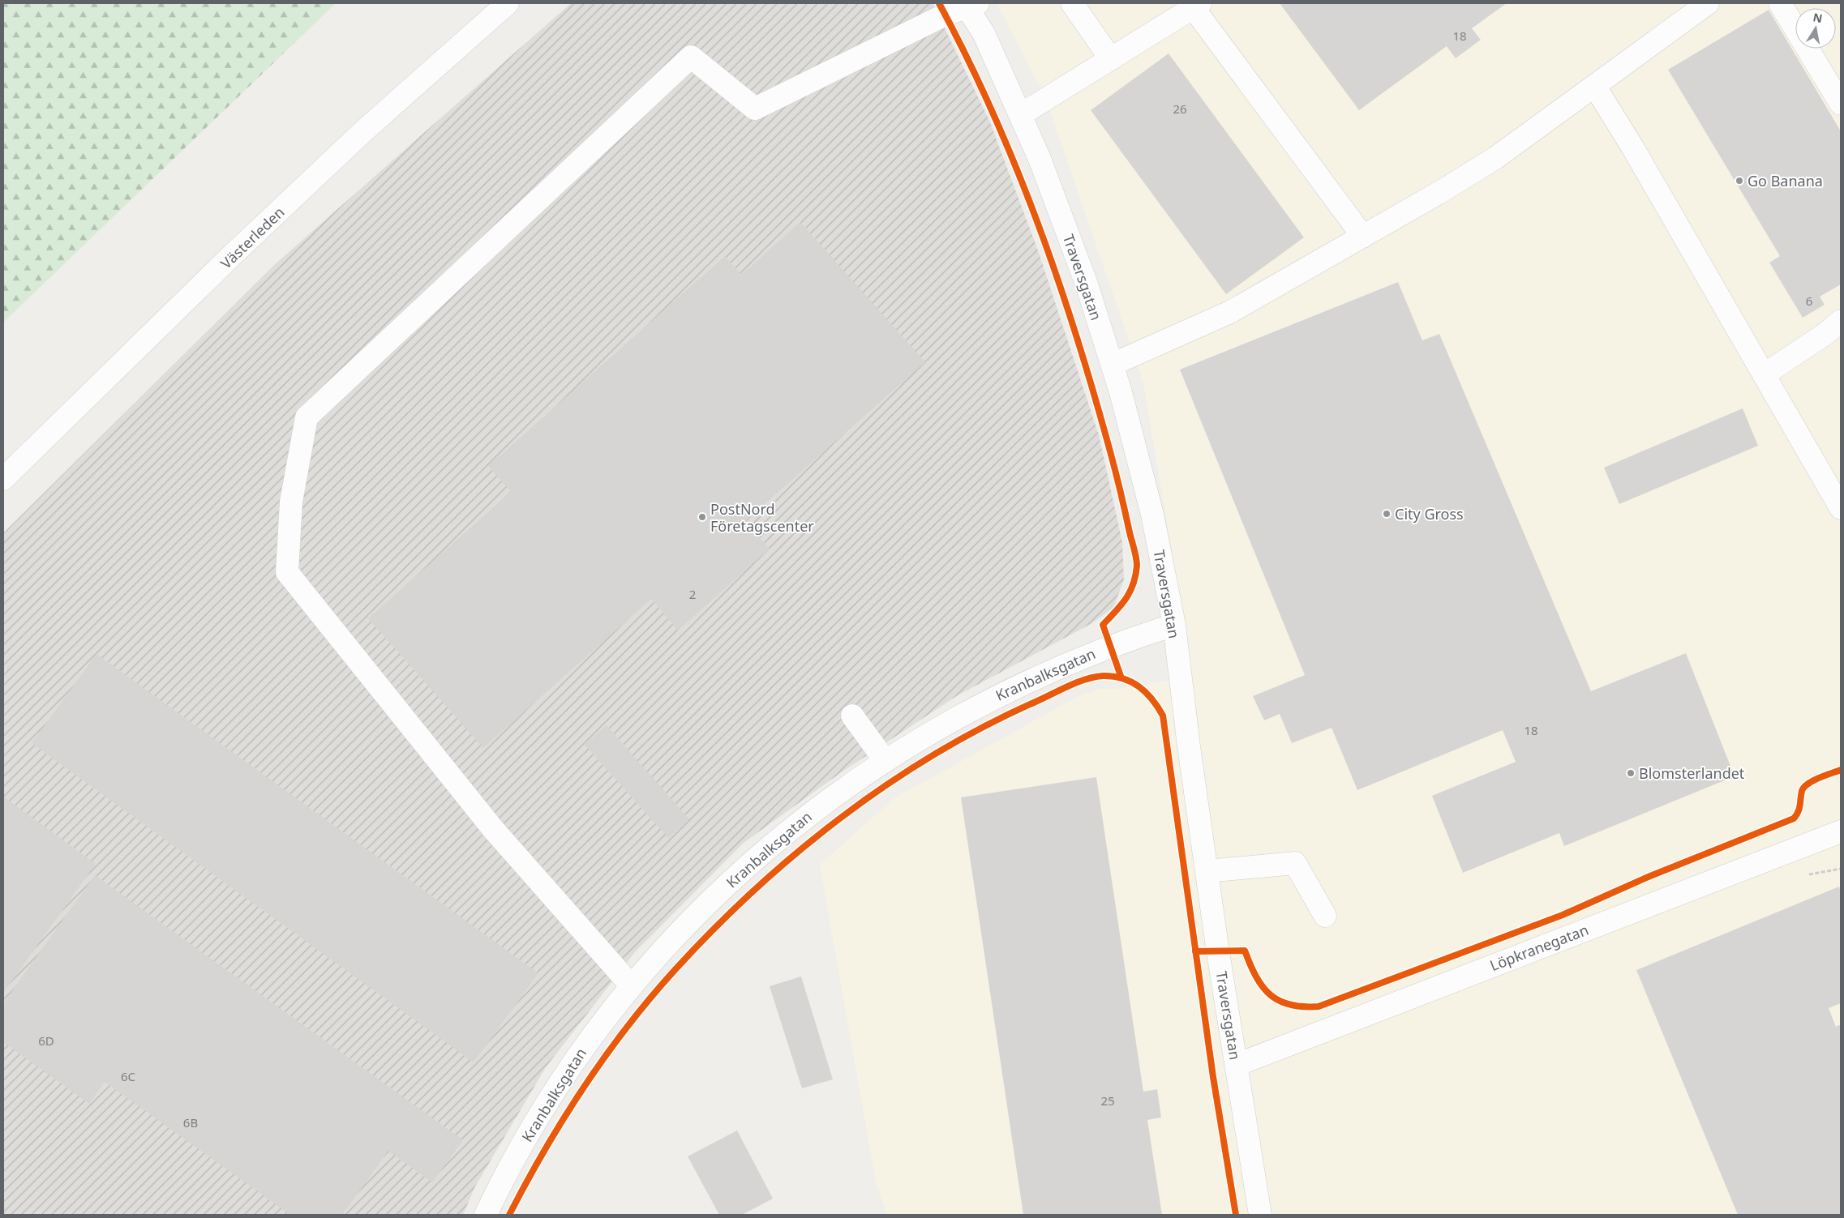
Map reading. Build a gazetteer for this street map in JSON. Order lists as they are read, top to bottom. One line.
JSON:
{"streets":{"street":["Västerleden","Traversgatan","Kranbalksgatan","Löpkranegatan"]},"crossings":[["Traversgatan","Kranbalksgatan"],["Traversgatan","Löpkranegatan"]],"places":["Go Banana","City Gross","PostNord Företagscenter","Blomsterlandet"],"house_numbers":["18","26","6","2","18","6D","6C","25","6B"],"north":"top"}
